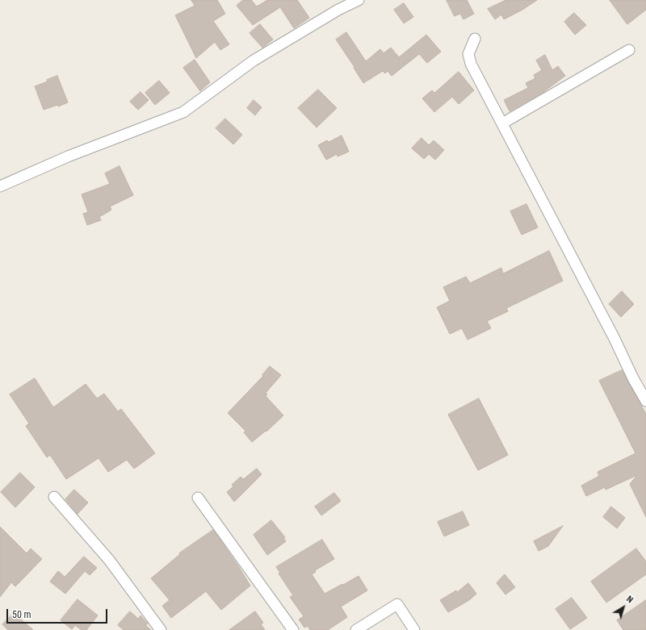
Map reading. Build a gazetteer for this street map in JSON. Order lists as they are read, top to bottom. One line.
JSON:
{"scale_bar":"50 m","north":"top right"}
